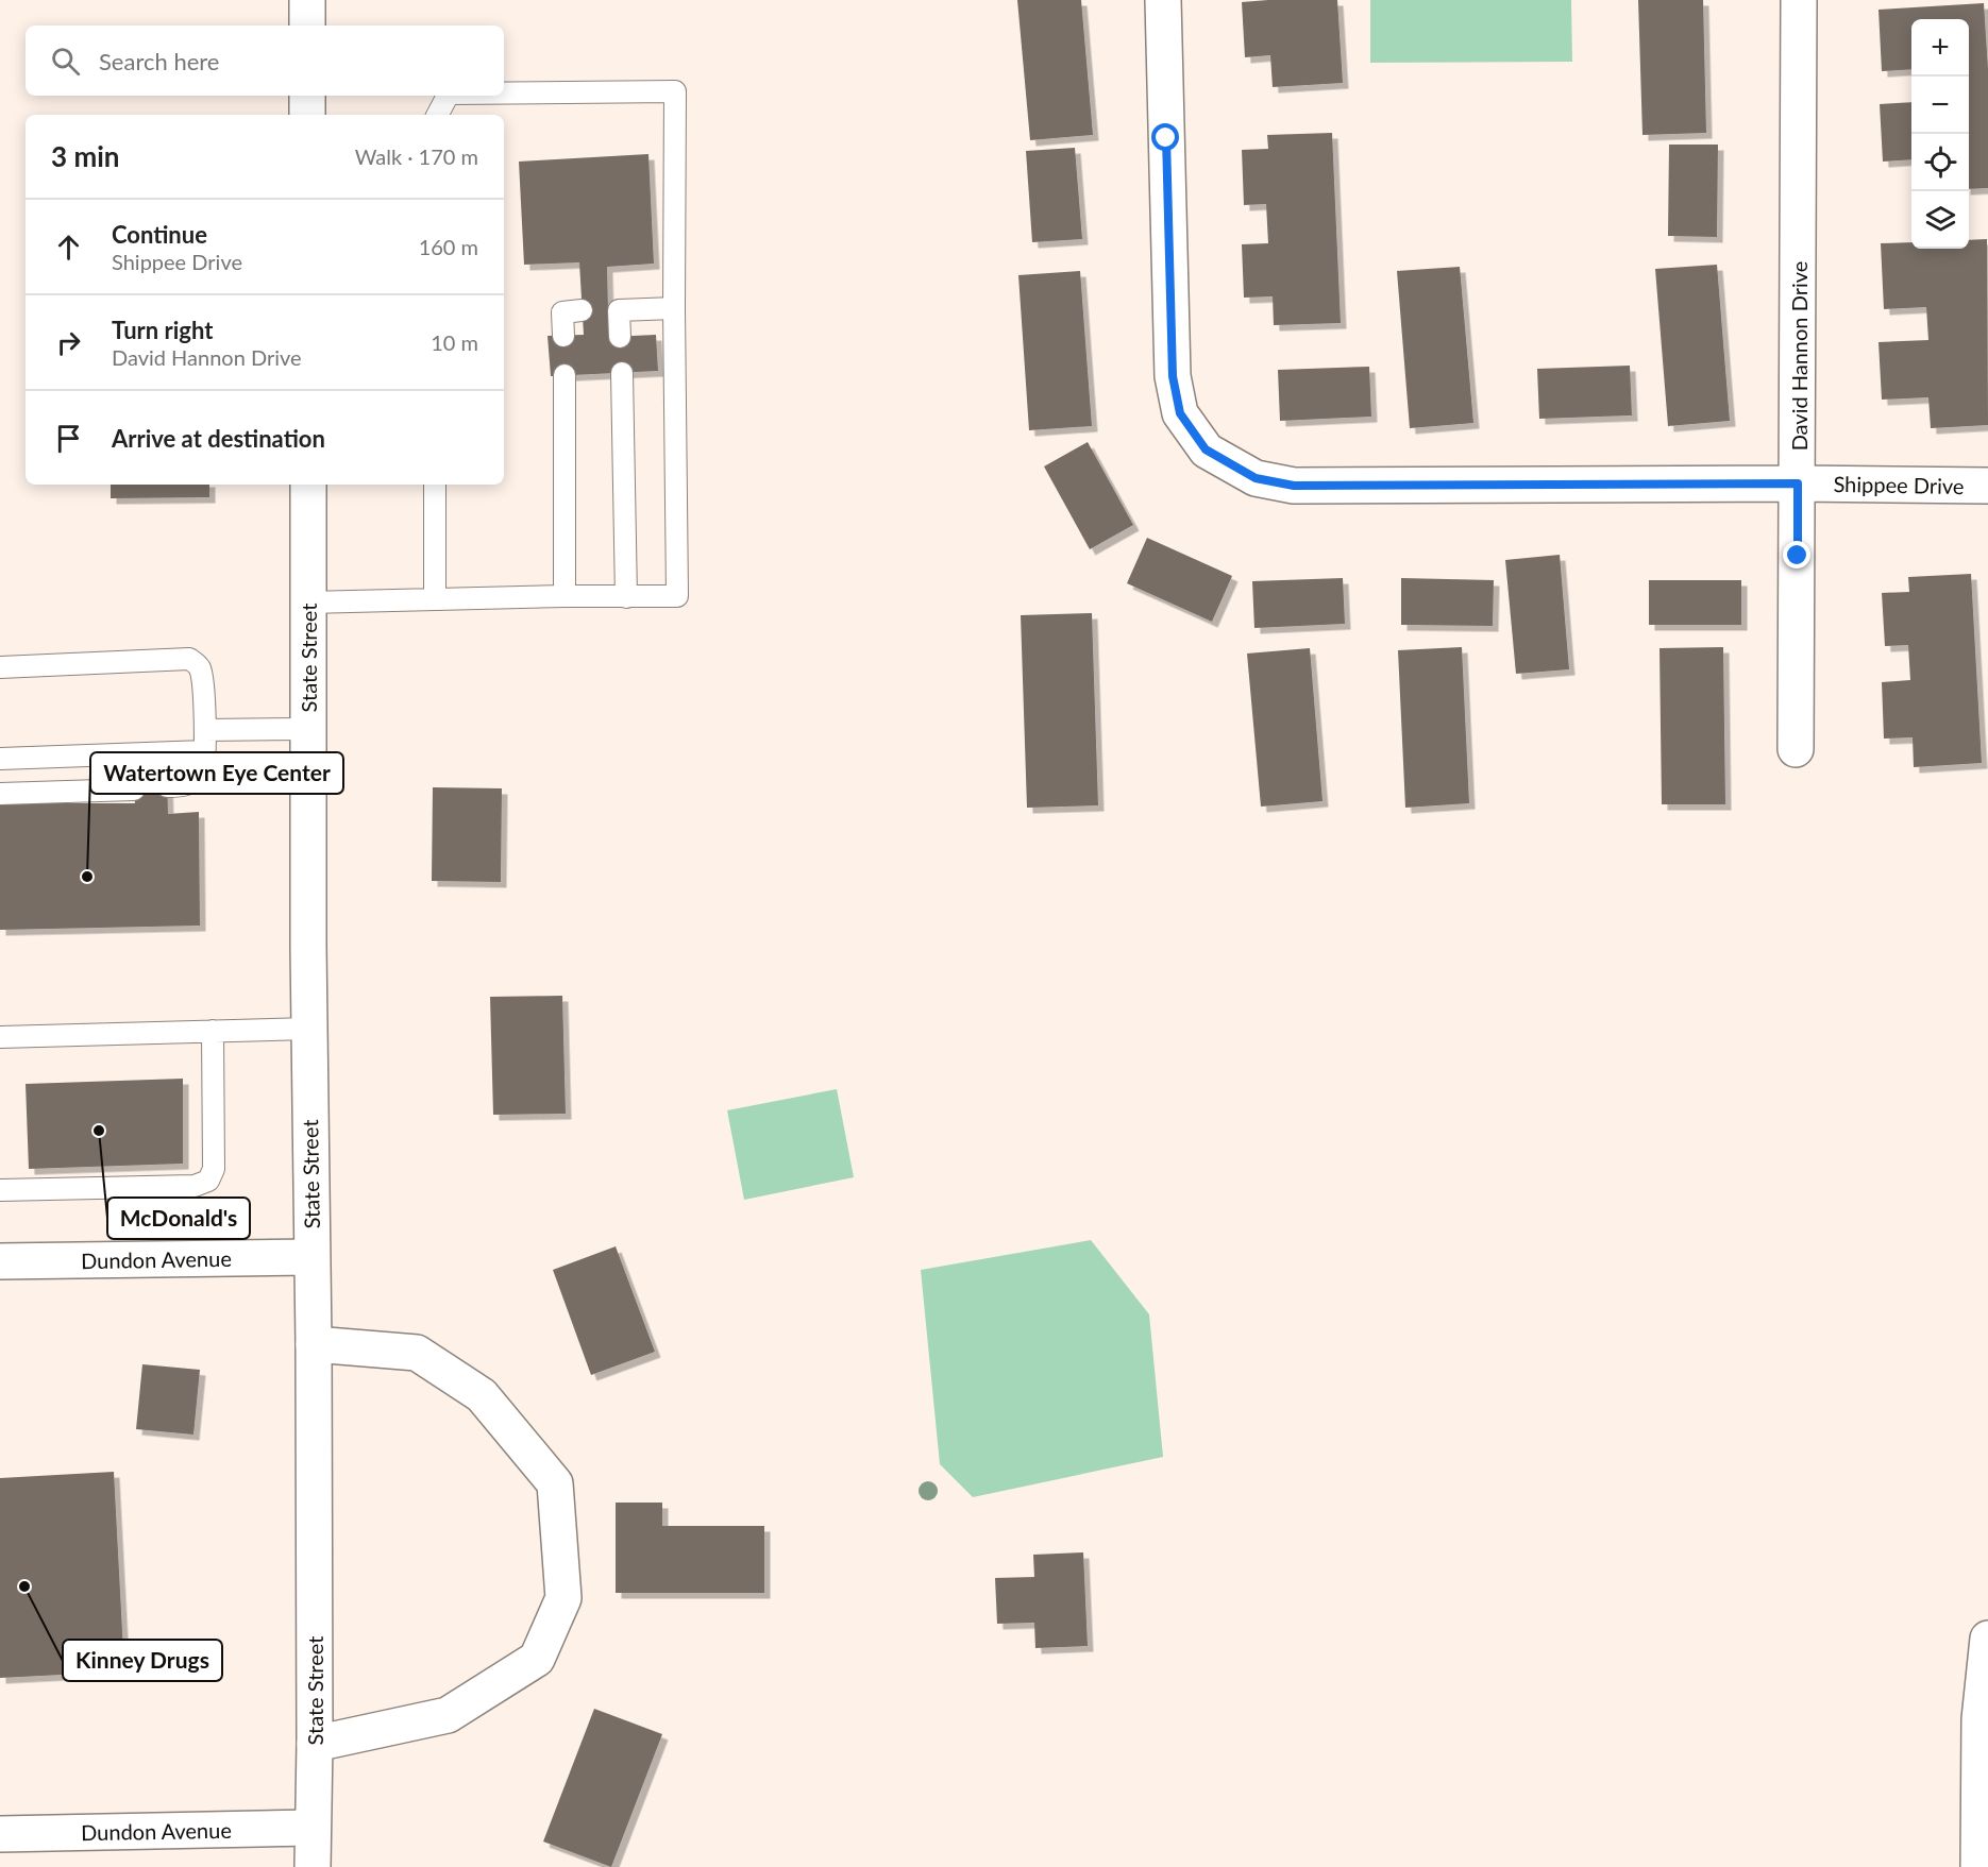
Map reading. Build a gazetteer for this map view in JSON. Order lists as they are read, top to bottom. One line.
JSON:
{"streets":{"main road":["David Hannon Drive","Shippee Drive","State Street","Dundon Avenue"]},"crossings":[["David Hannon Drive","Shippee Drive"],["State Street","Dundon Avenue"]],"places":["Watertown Eye Center","McDonald's","Kinney Drugs"],"page":{"map_buttons":["+","−"],"search":"Search here","heading":["3 min","Walk · 170 m"],"list":[["Continue","Shippee Drive","160 m"],["Turn right","David Hannon Drive","10 m"],"Arrive at destination"]}}
